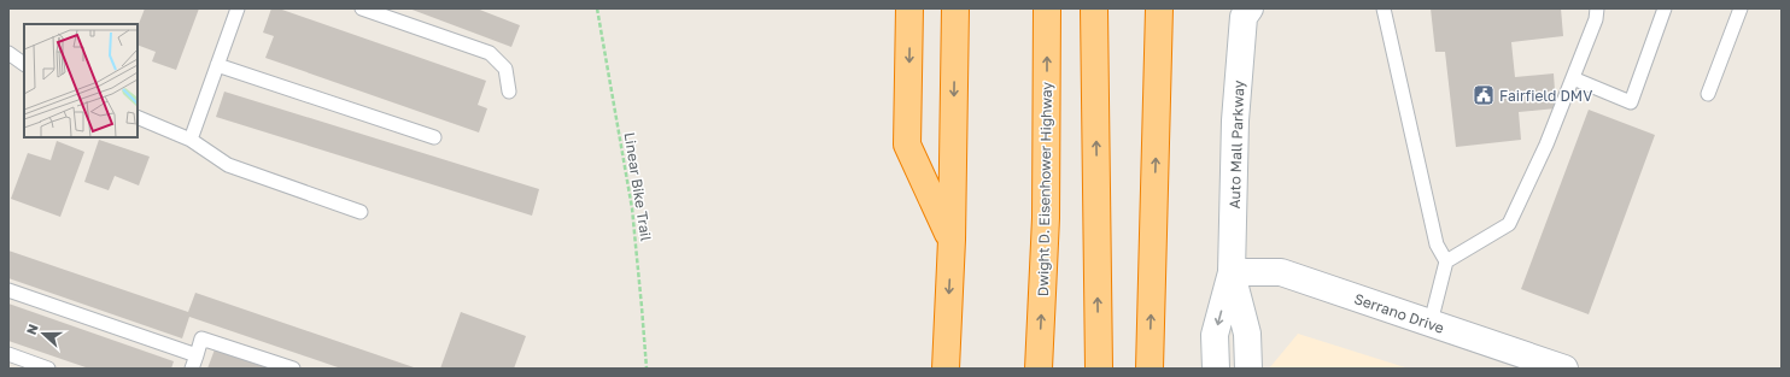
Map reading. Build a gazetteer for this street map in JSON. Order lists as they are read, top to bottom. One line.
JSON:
{"streets":{"highway":["Dwight D. Eisenhower Highway"],"street":["Auto Mall Parkway","Serrano Drive"],"path":["Linear Bike Trail"]},"crossings":[["Auto Mall Parkway","Serrano Drive"]],"places":{"public building":["Fairfield DMV"]},"north":"left"}
